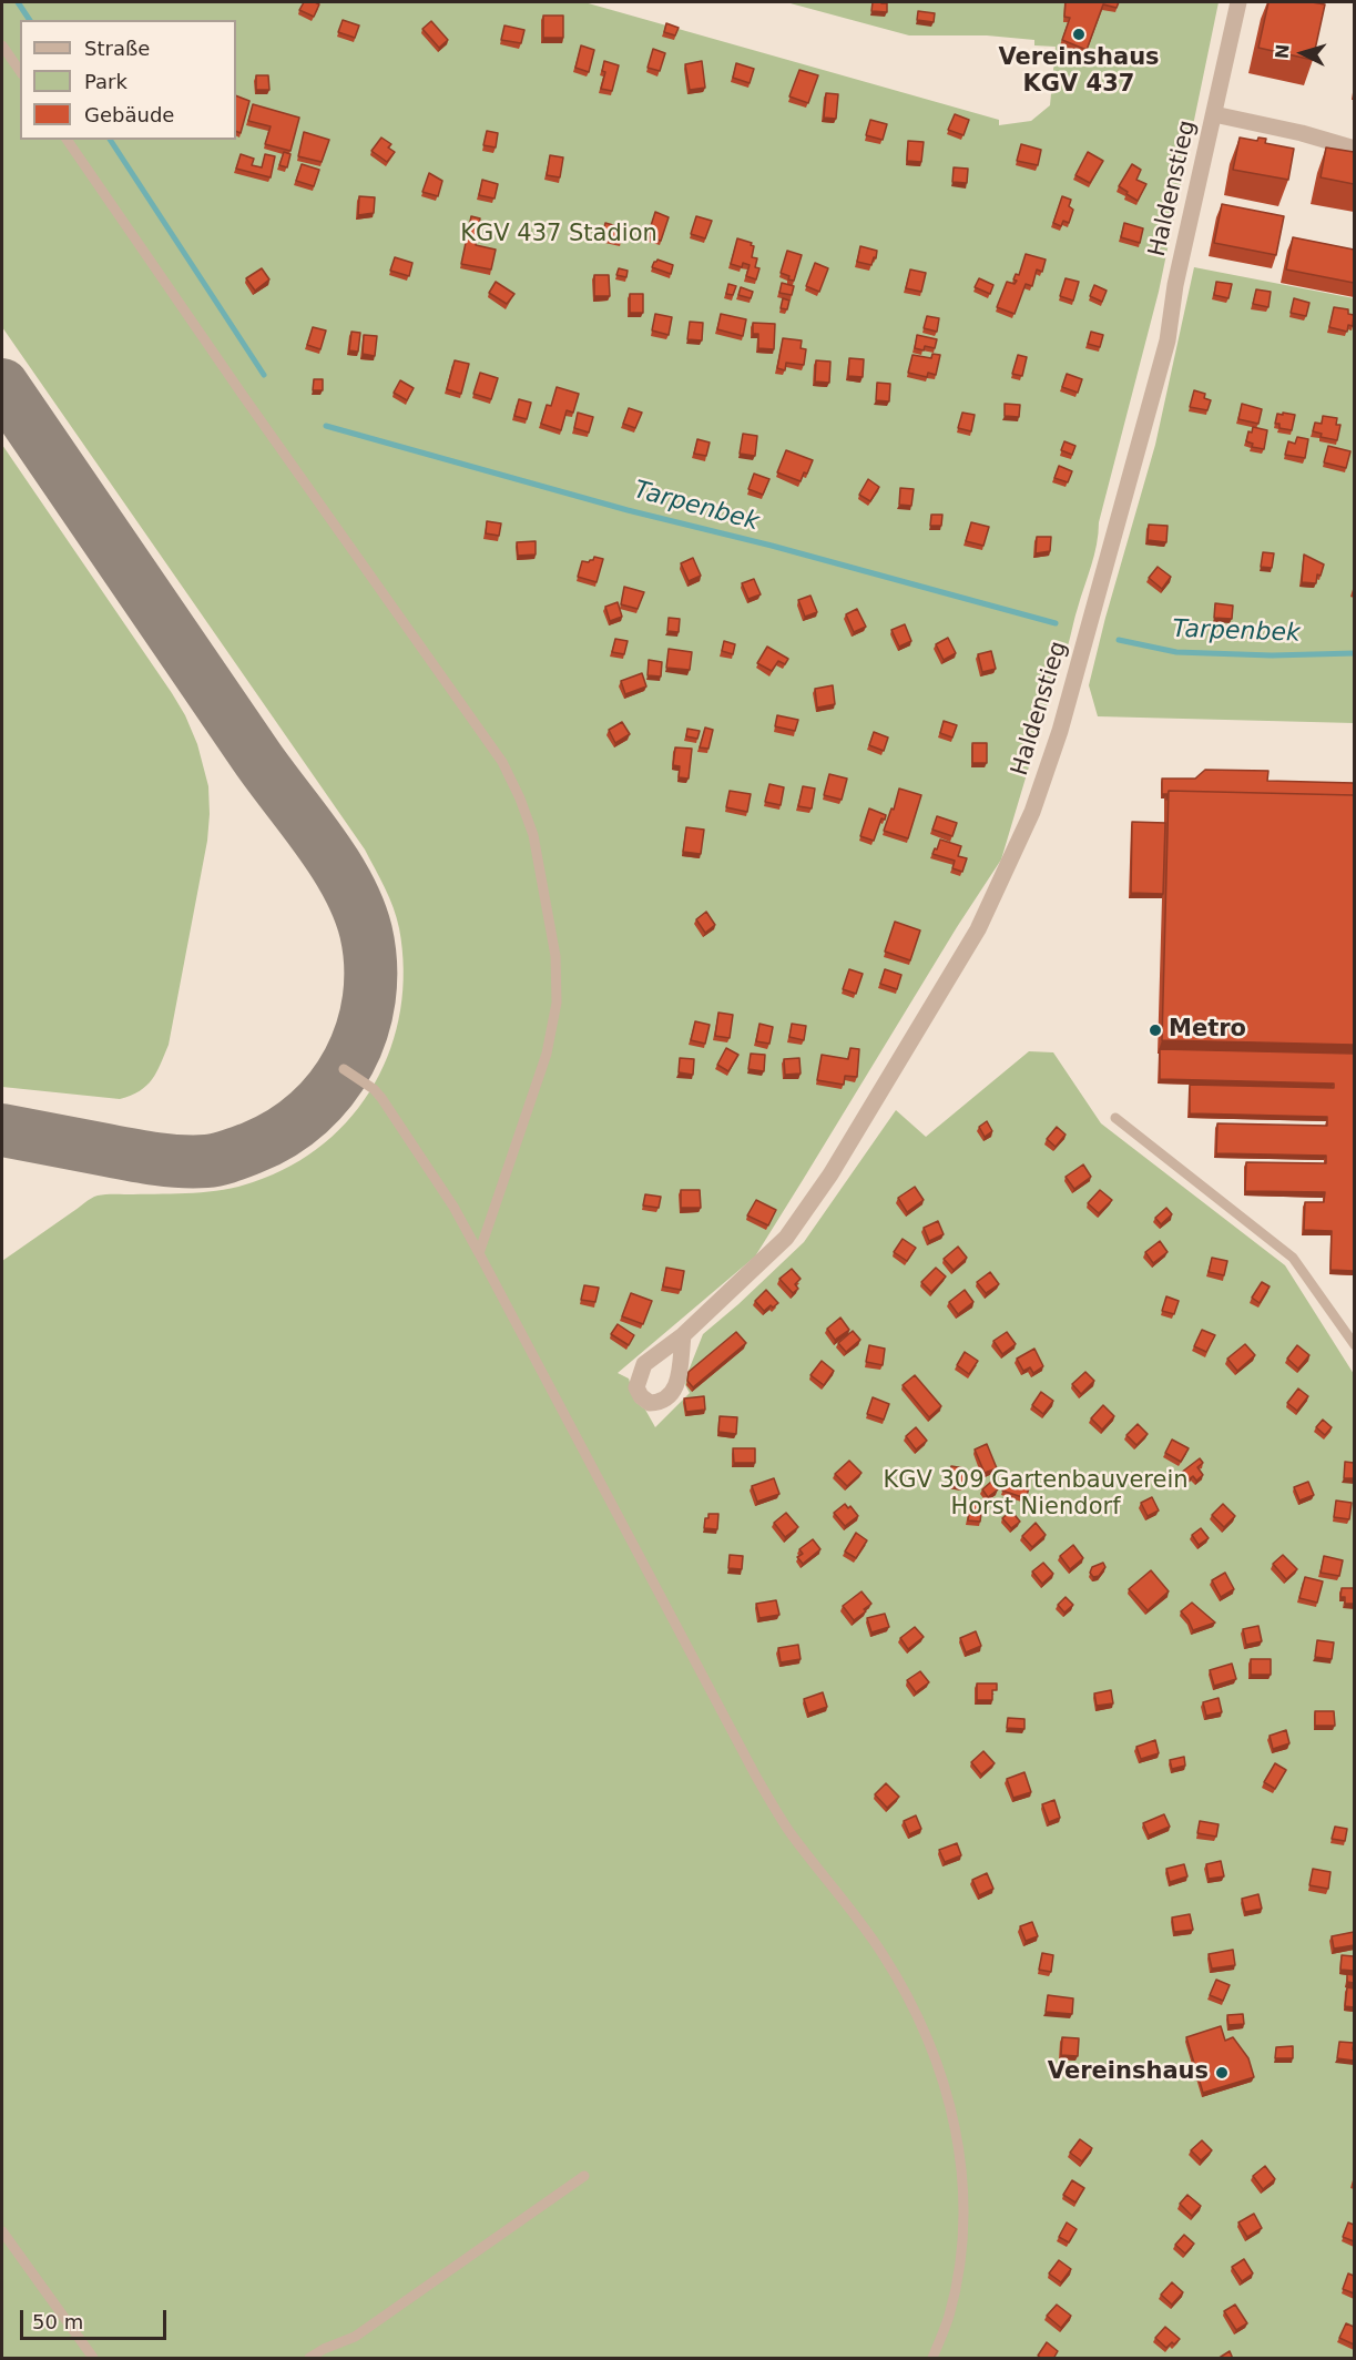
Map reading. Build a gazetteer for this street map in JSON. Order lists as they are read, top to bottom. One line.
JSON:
{"streets":{"street":["Haldenstieg"]},"water":["Tarpenbek"],"parks":["KGV 437 Stadion","KGV 309 Gartenbauverein Horst Niendorf"],"places":["Vereinshaus KGV 437","Metro","Vereinshaus"],"legend":["Straße","Park","Gebäude"],"scale_bar":"50 m","north":"left"}
